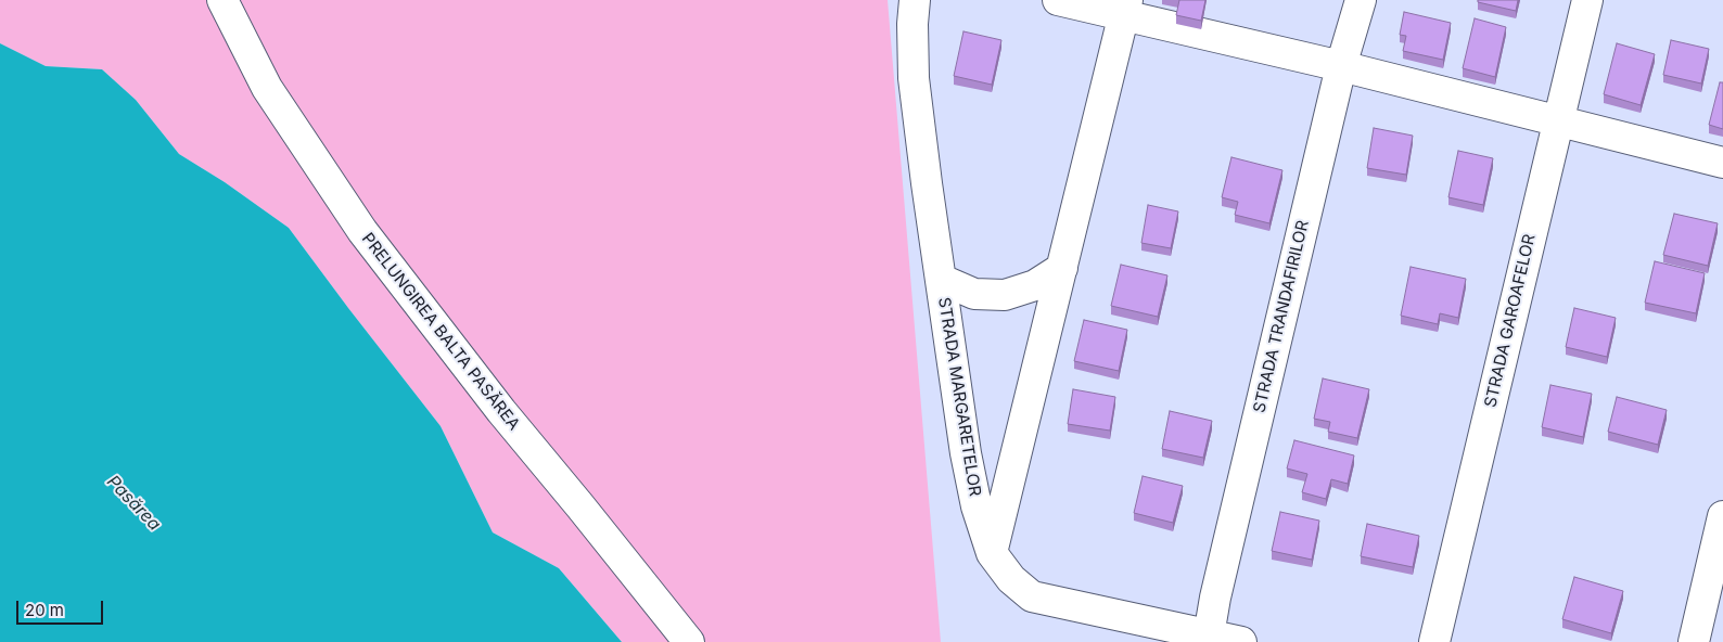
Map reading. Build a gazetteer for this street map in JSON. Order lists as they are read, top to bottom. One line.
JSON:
{"streets":{"street":["STRADA TRANDAFIRILOR","STRADA GAROAFELOR","PRELUNGIREA BALTA PASĂREA","STRADA MARGARETELOR"]},"crossings":[["STRADA TRANDAFIRILOR","STRADA MARGARETELOR"]],"water":["Pasărea"],"scale_bar":"20 m"}
